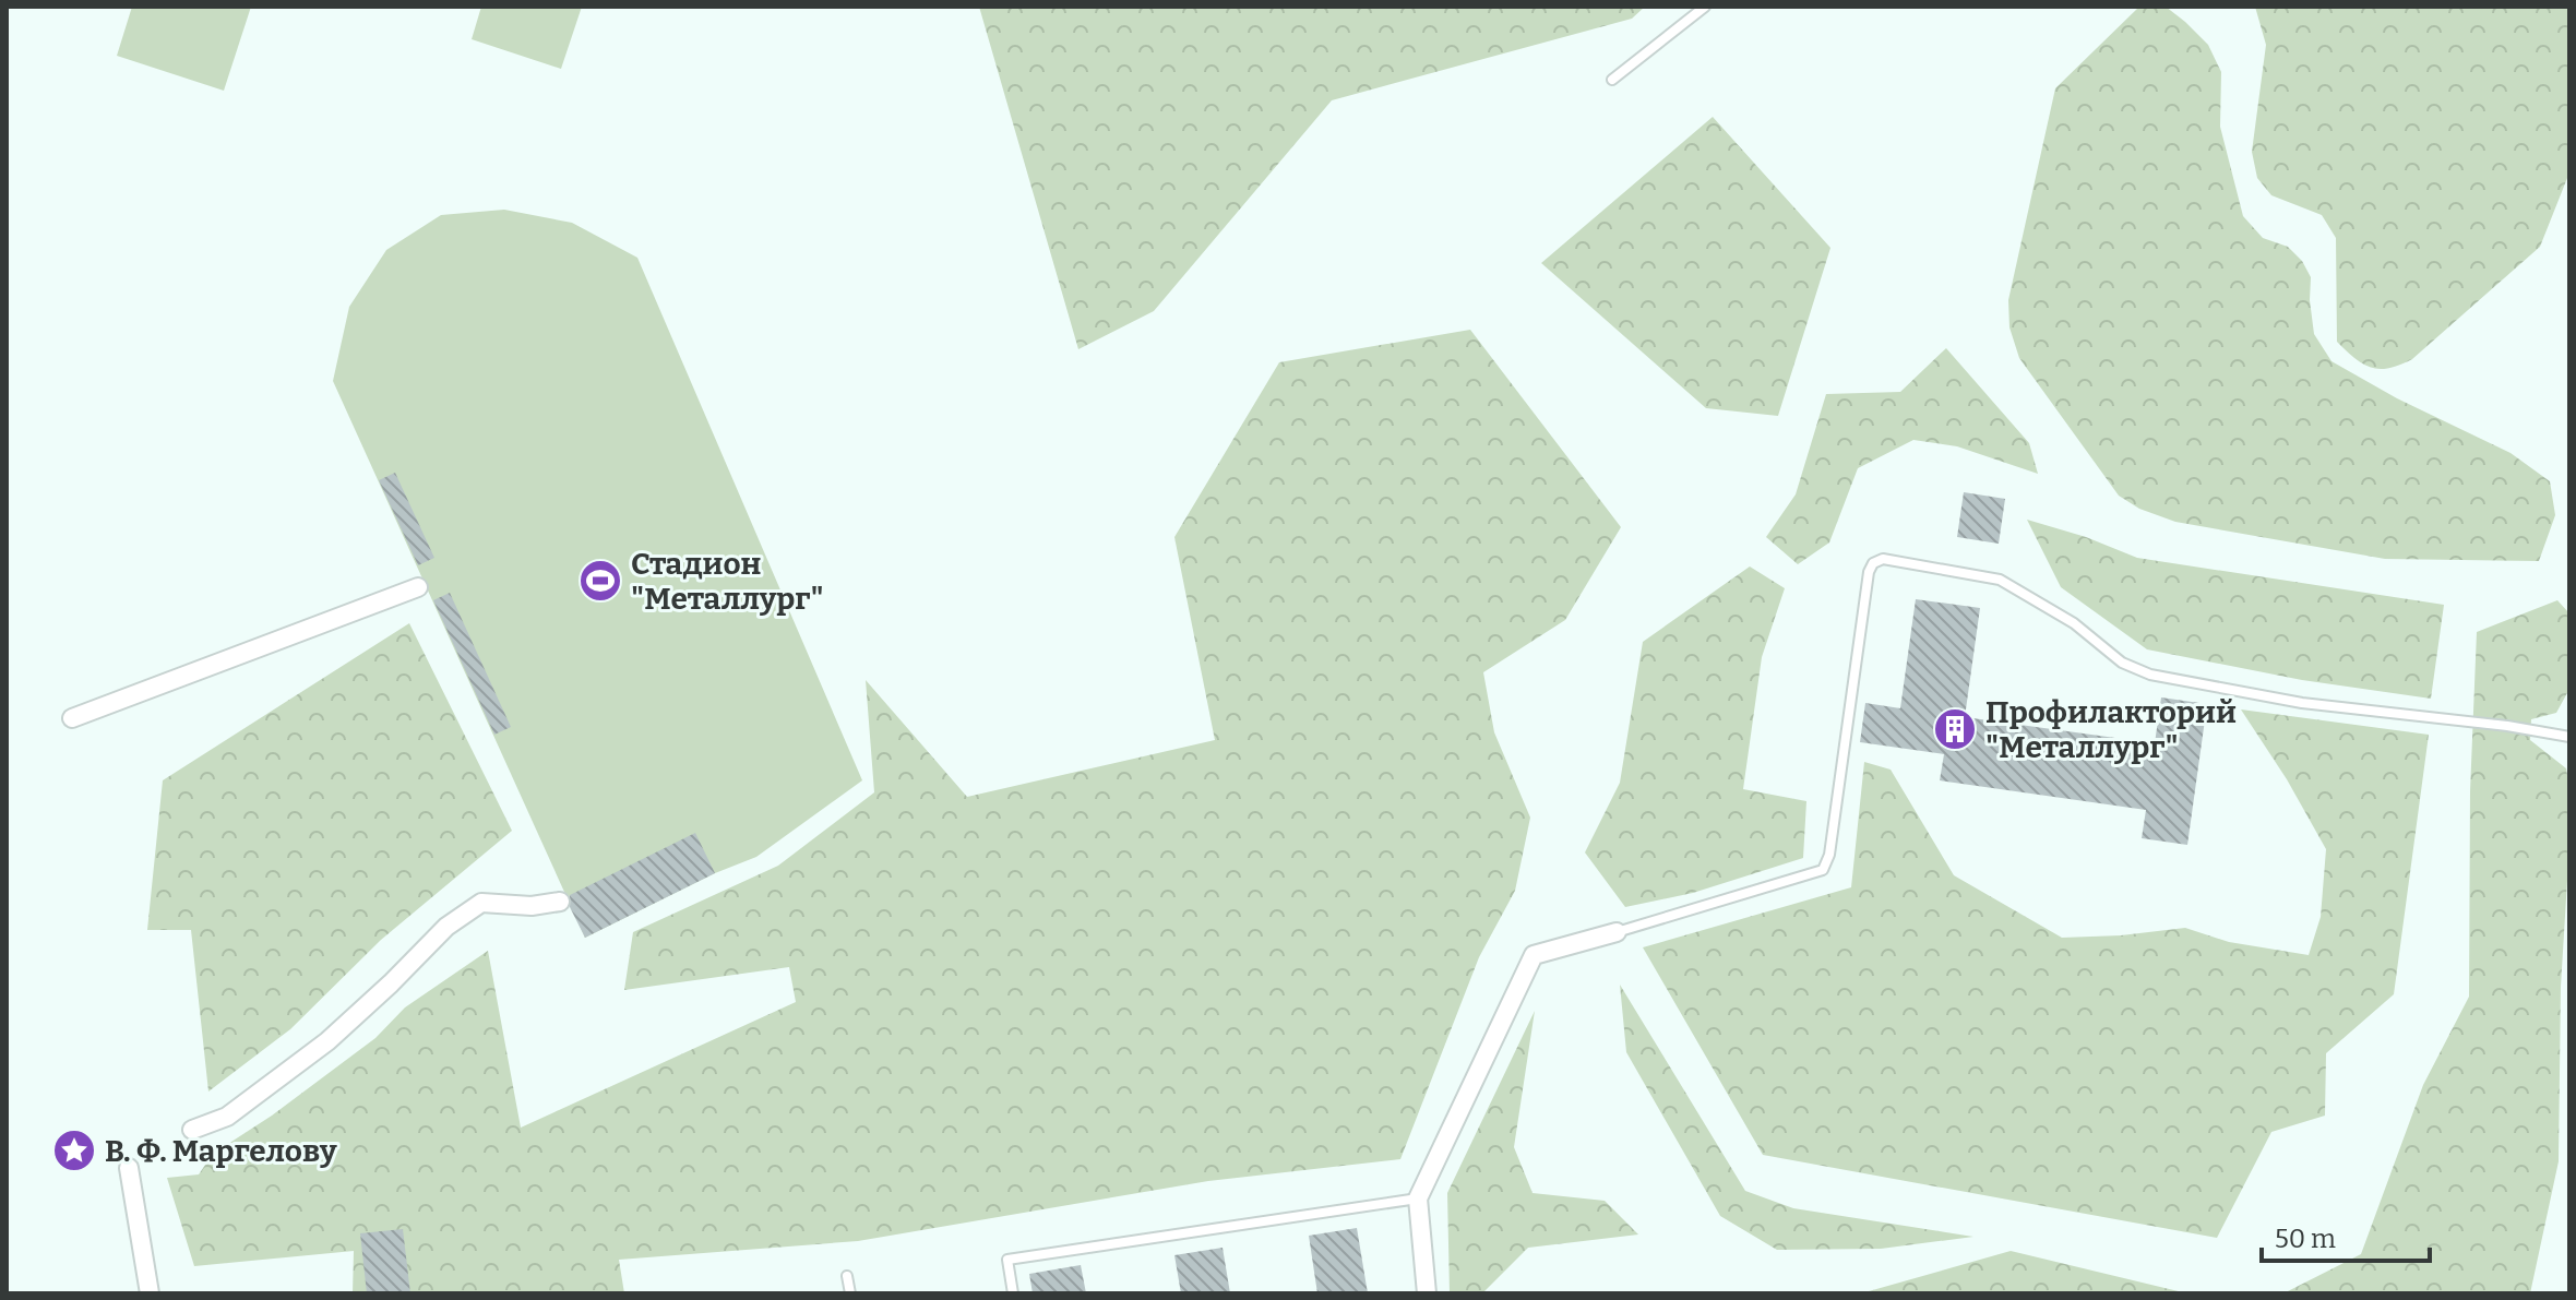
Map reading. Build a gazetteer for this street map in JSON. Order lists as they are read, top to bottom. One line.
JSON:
{"places":{"sports":["Стадион \"Металлург\""],"building":["Профилакторий \"Металлург\""],"place":["В. Ф. Маргелову"]},"scale_bar":"50 m"}
